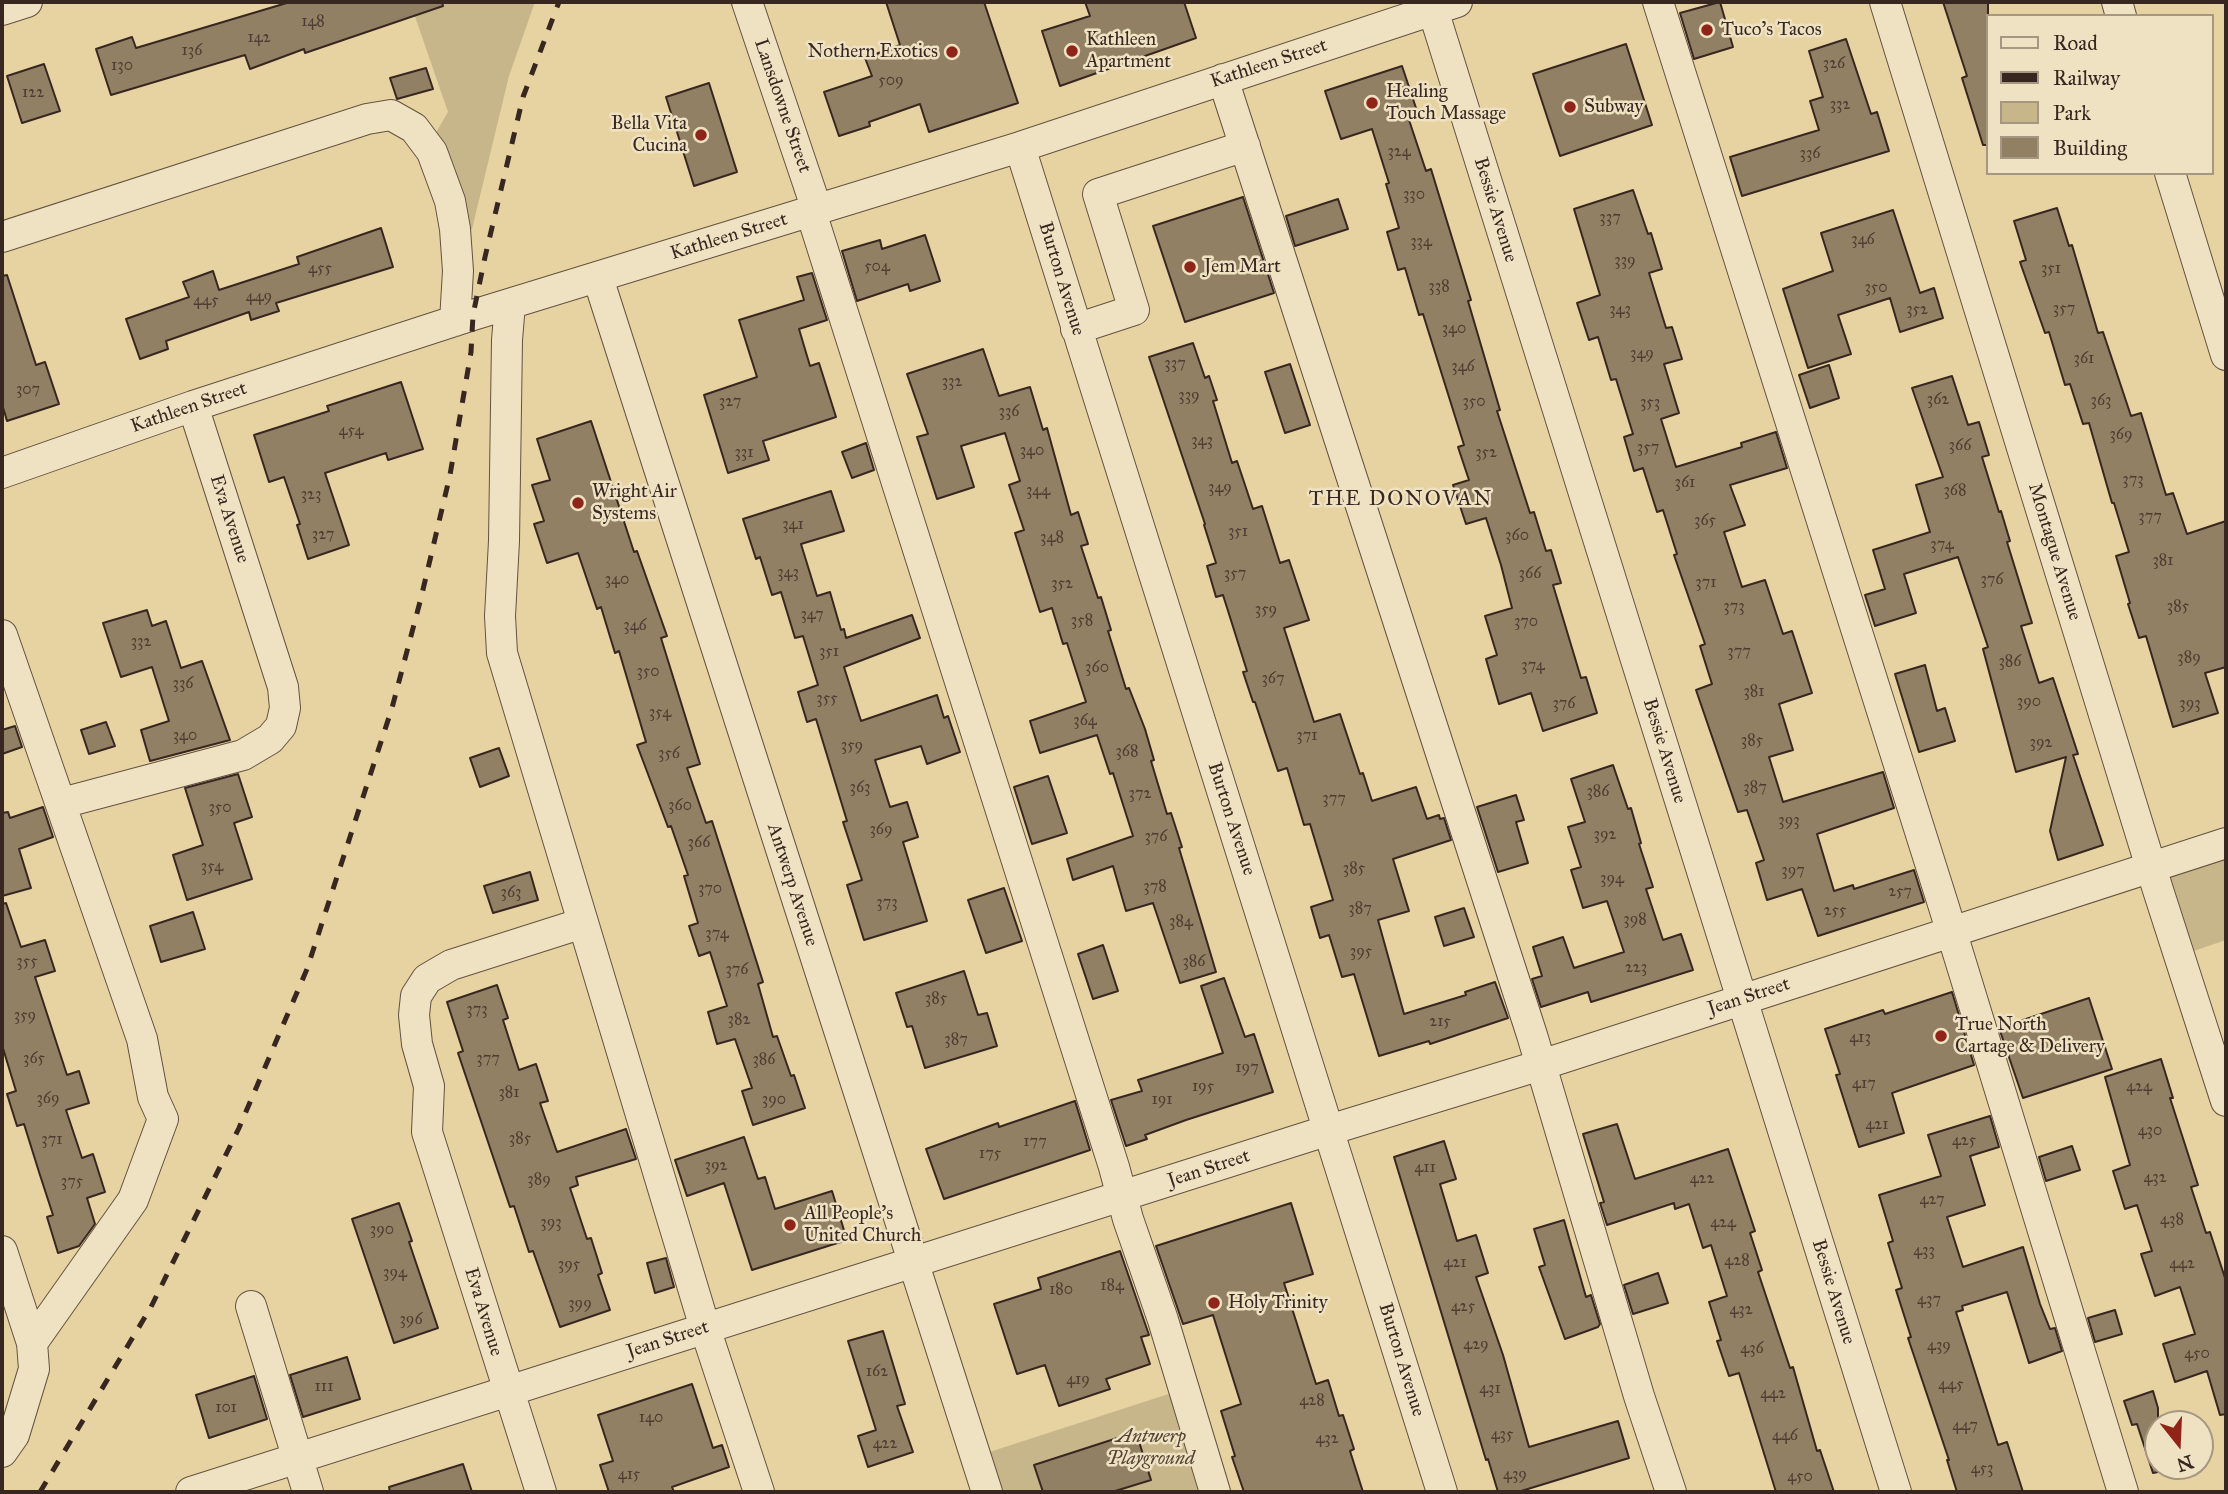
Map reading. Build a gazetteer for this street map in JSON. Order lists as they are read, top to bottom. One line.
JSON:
{"streets":{"street":["Kathleen Street","Lansdowne Street","Bessie Avenue","Burton Avenue","Eva Avenue","Montague Avenue","Antwerp Avenue","Jean Street"]},"crossings":[["Kathleen Street","Lansdowne Street"],["Kathleen Street","Bessie Avenue"],["Kathleen Street","Burton Avenue"],["Kathleen Street","Eva Avenue"],["Kathleen Street","Antwerp Avenue"],["Lansdowne Street","Jean Street"],["Bessie Avenue","Jean Street"],["Burton Avenue","Jean Street"],["Eva Avenue","Jean Street"],["Montague Avenue","Jean Street"],["Antwerp Avenue","Jean Street"]],"districts":["THE DONOVAN"],"parks":["Antwerp Playground"],"places":["Tuco's Tacos","Kathleen Apartment","Nothern Exotics","Healing Touch Massage","Subway","Bella Vita Cucina","Jem Mart","Wright Air Systems","True North Cartage & Delivery","All People's United Church","Holy Trinity"],"house_numbers":["148","142","136","326","130","509","122","332","324","336","330","337","346","334","339","504","455","351","338","350","449","445","357","343","352","340","349","361","337","346","332","307","339","362","363","327","350","353","336","454","369","343","366","357","340","331","352","373","361","349","344","368","323","377","365","341","351","327","360","348","374","381","343","357","366","340","376","371","352","373","385","359","347","358","370","346","332","351","377","389","386","374","360","350","367","336","381","355","390","376","393","354","364","340","371","385","392","359","368","356","363","387","386","372","377","360","350","393","369","392","376","366","354","385","397","394","378","370","257","363","373","387","255","398","384","374","395","355","386","223","376","385","373","359","382","215","413","387","365","377","386","197","417","195","424","381","369","390","191","421","430","385","371","425","177","175","392","411","432","422","389","375","427","438","393","424","390","433","428","421","442","395","394","184","180","437","399","425","432","396","429","439","436","450","162","419","445","111","431","442","428","101","140","447","435","446","432","422","453","415","439","450"],"legend":["Road","Railway","Park","Building"],"north":"bottom"}
